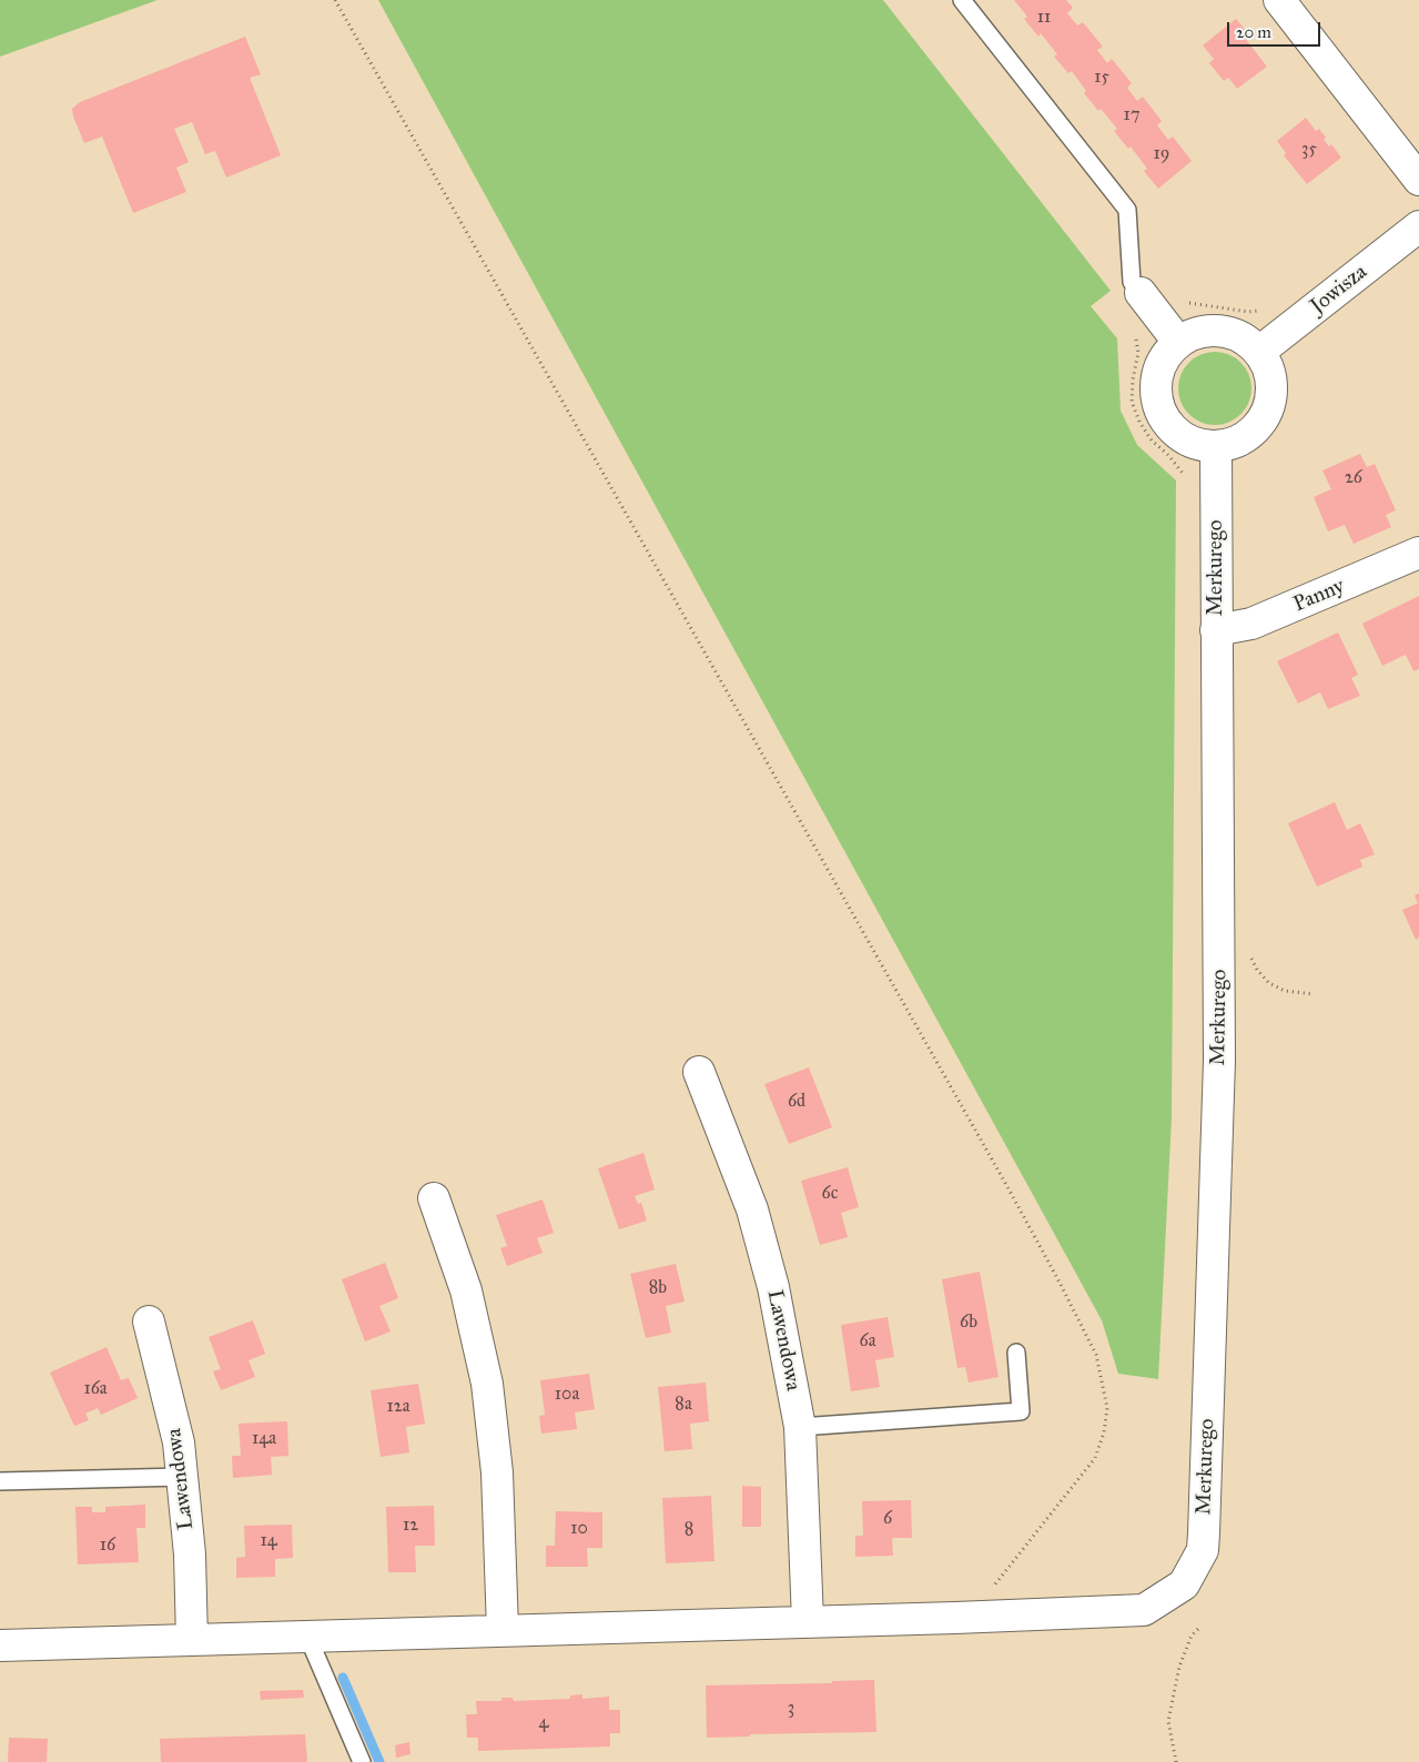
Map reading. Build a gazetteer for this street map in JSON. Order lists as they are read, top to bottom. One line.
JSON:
{"streets":{"street":["Jowisza","Merkurego","Panny","Lawendowa"]},"crossings":[["Jowisza","Merkurego"],["Merkurego","Panny"],["Merkurego","Lawendowa"]],"house_numbers":["11","15","17","35","19","26","6d","6c","8b","6b","6a","16a","10a","8a","12a","14a","6","12","10","8","14","16","3","4"],"scale_bar":"20 m"}
